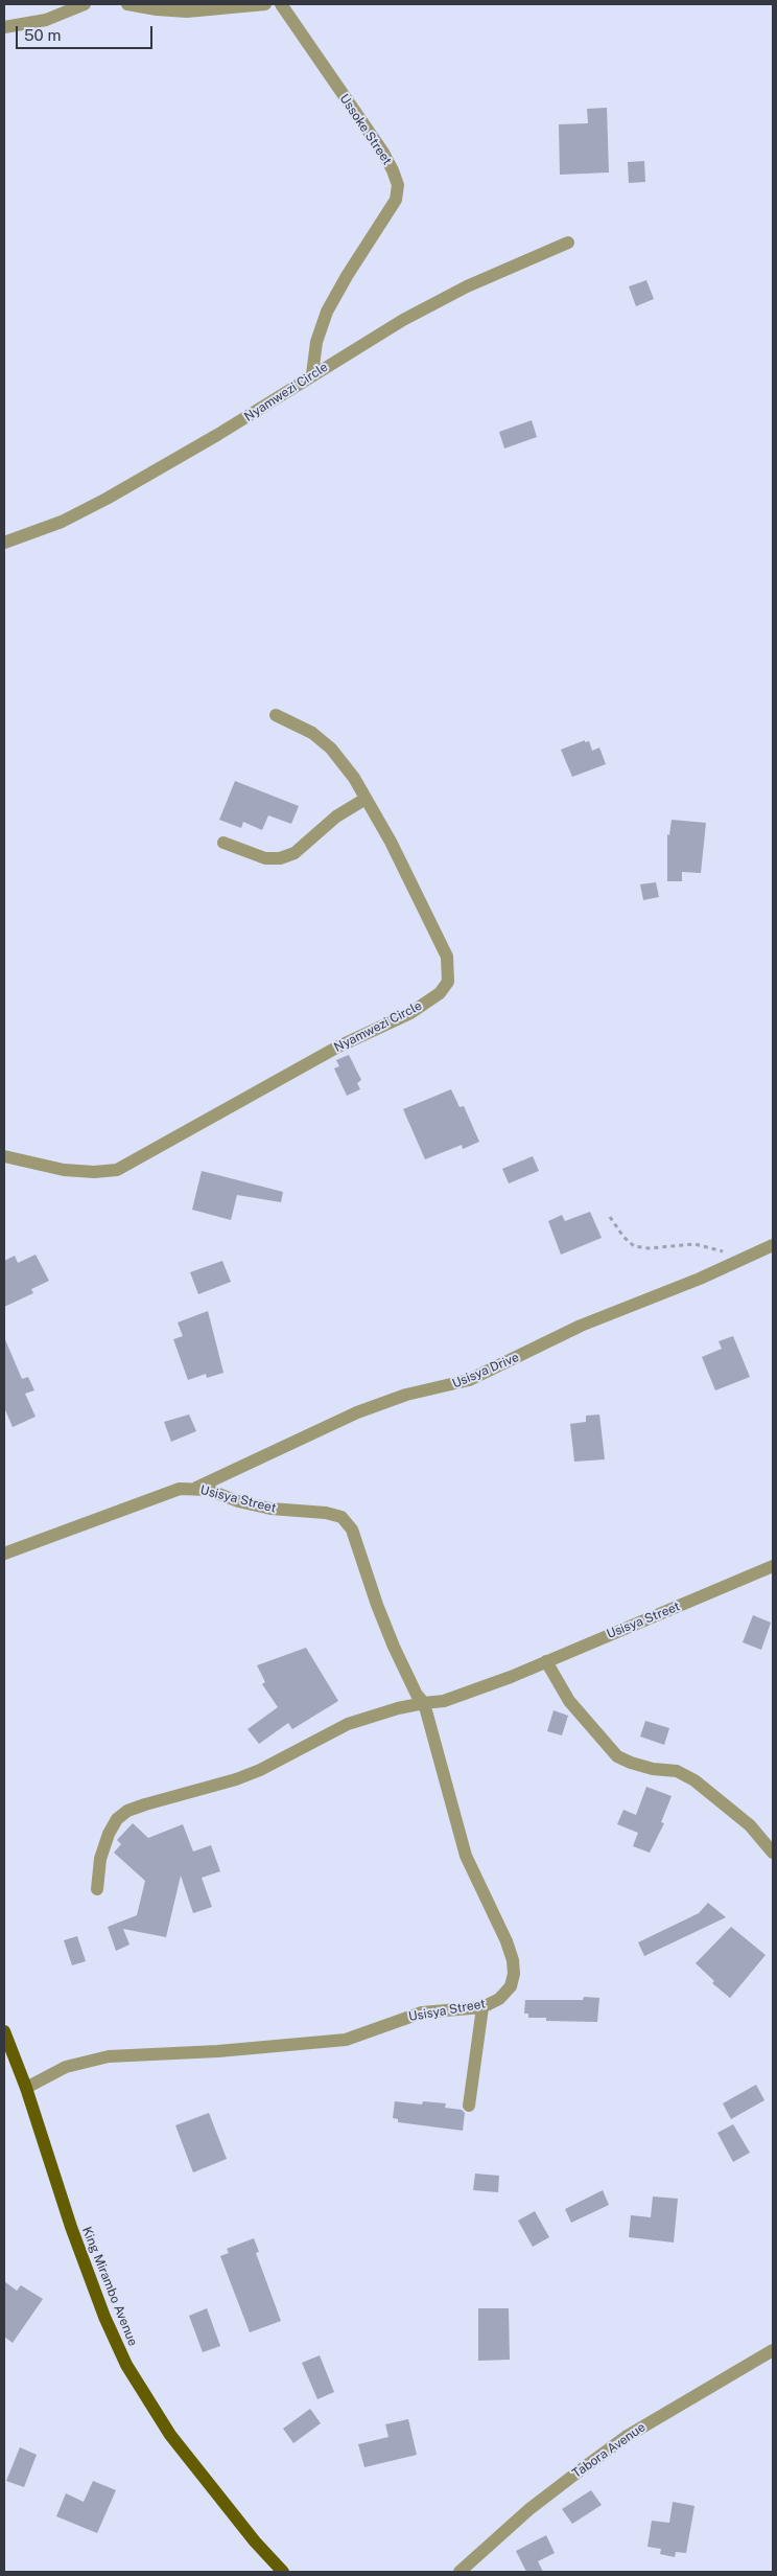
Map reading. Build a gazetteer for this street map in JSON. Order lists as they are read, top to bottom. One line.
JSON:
{"streets":{"main road":["King Mirambo Avenue"],"street":["Ussoke Street","Nyamwezi Circle","Usisya Drive","Usisya Street","Tabora Avenue"]},"crossings":[["Ussoke Street","Nyamwezi Circle"],["Usisya Drive","Usisya Street"],["Usisya Street","King Mirambo Avenue"]],"scale_bar":"50 m"}
